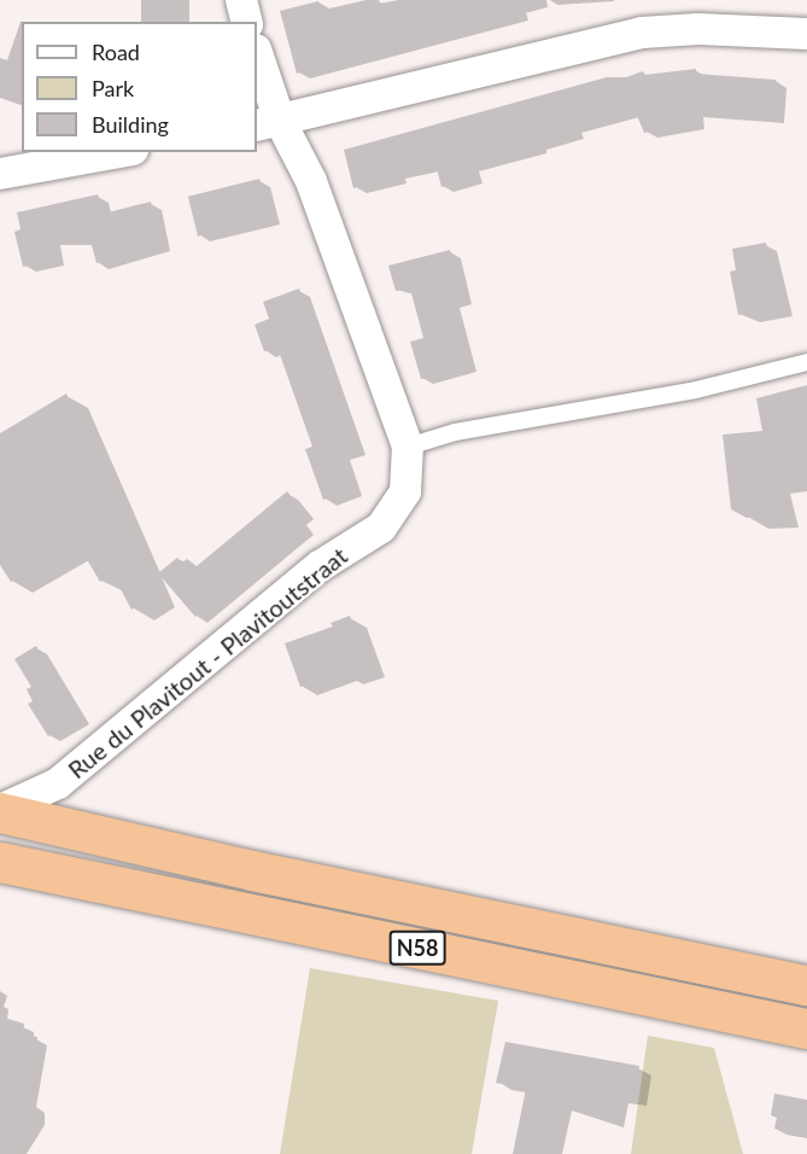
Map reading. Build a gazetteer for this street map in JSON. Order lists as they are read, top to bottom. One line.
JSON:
{"streets":{"highway":["N58"],"street":["Rue du Plavitout - Plavitoutstraat"]},"crossings":[["Rue du Plavitout - Plavitoutstraat","N58"]],"legend":["Road","Park","Building"]}
